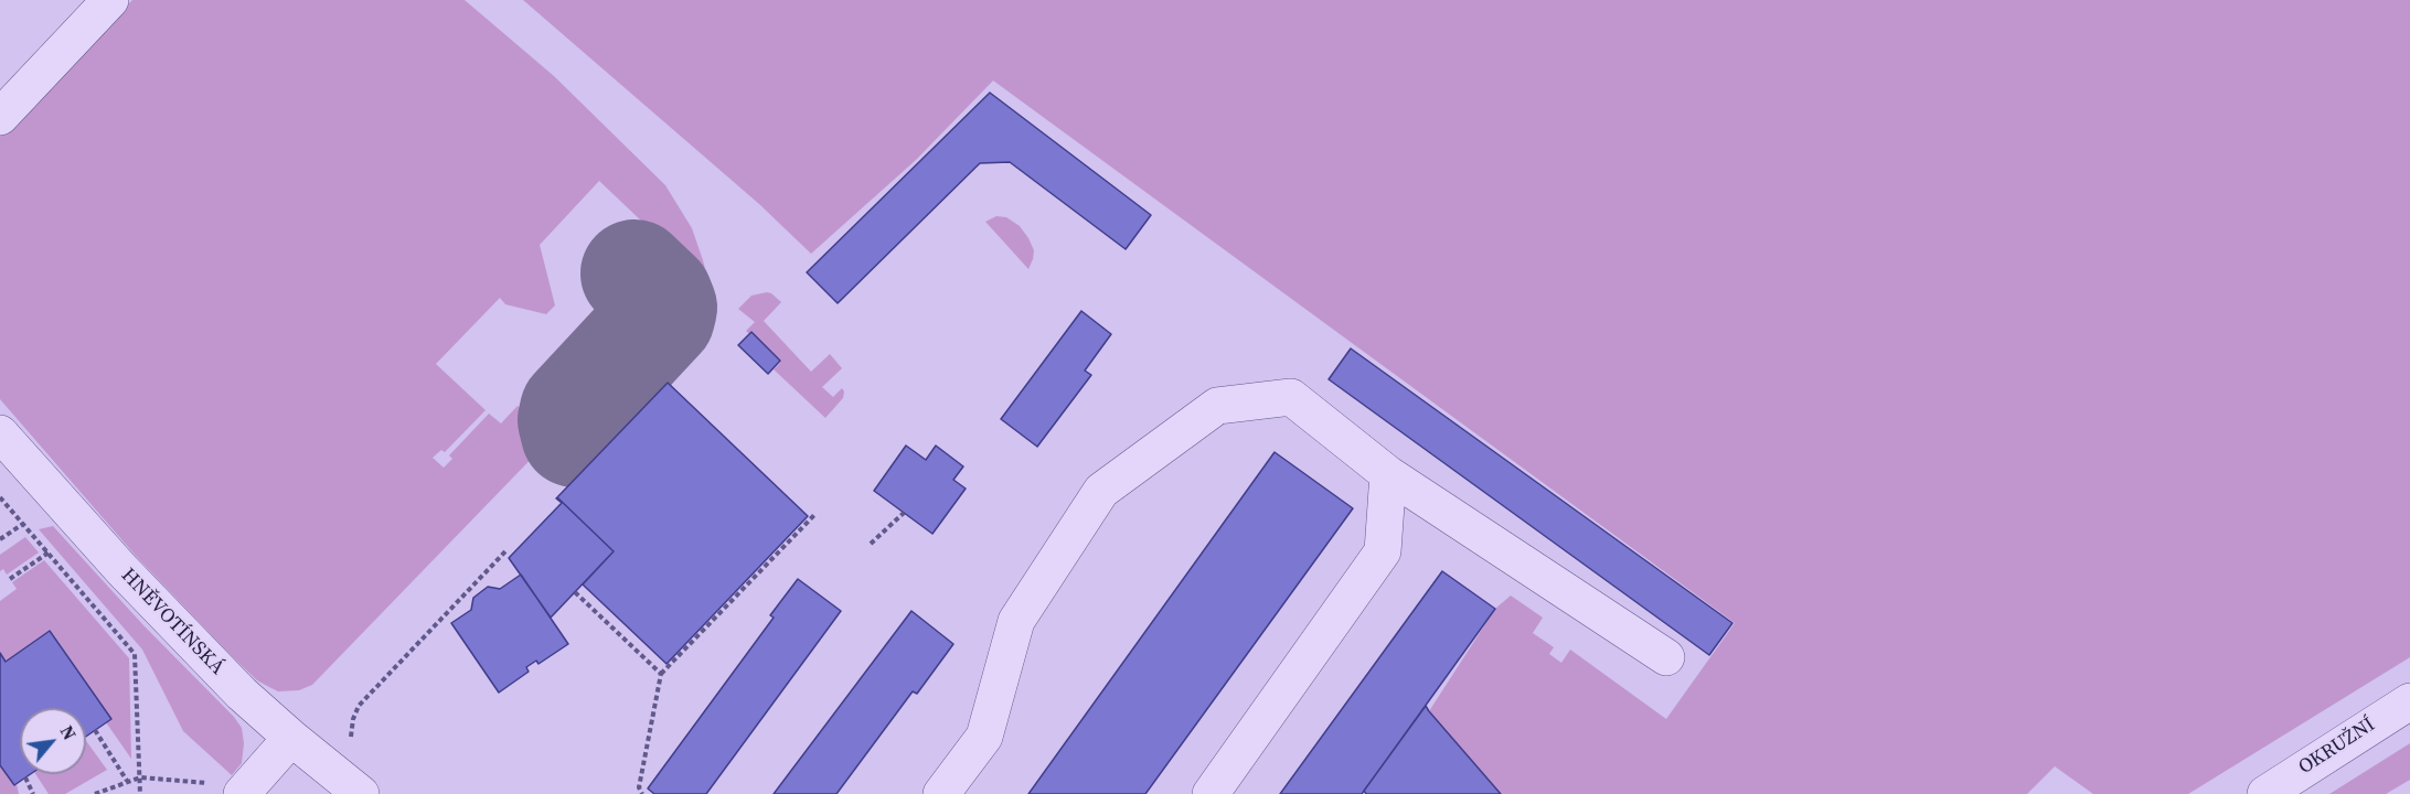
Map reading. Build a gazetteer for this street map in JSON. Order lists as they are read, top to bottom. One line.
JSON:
{"streets":{"street":["HNĚVOTÍNSKÁ","OKRUŽNÍ"]},"north":"top right"}
